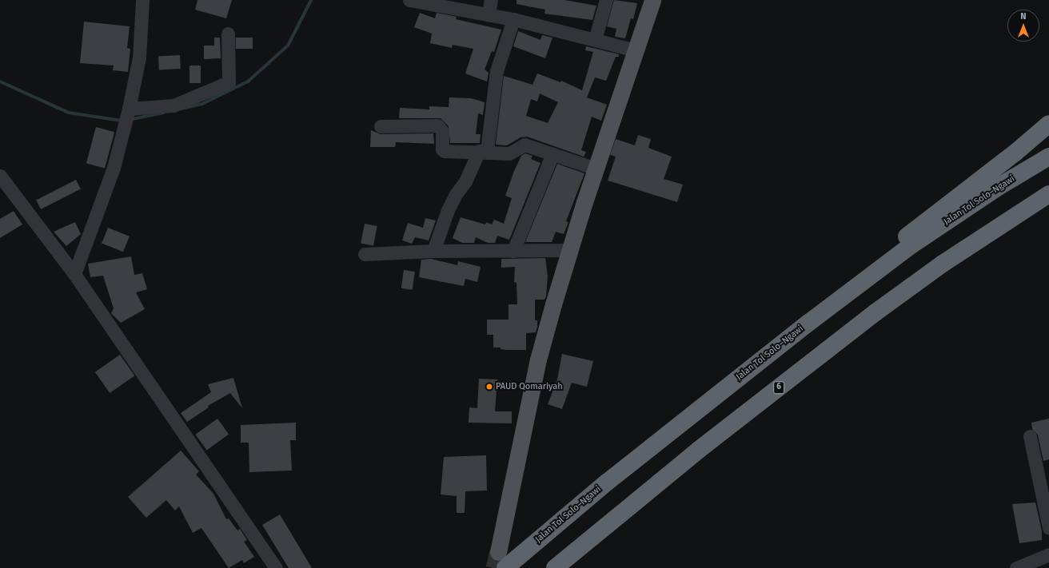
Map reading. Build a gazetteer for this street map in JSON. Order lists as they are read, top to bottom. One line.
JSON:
{"streets":{"highway":["Jalan Tol Solo–Ngawi","6"]},"places":["PAUD Qomariyah"],"north":"top"}
